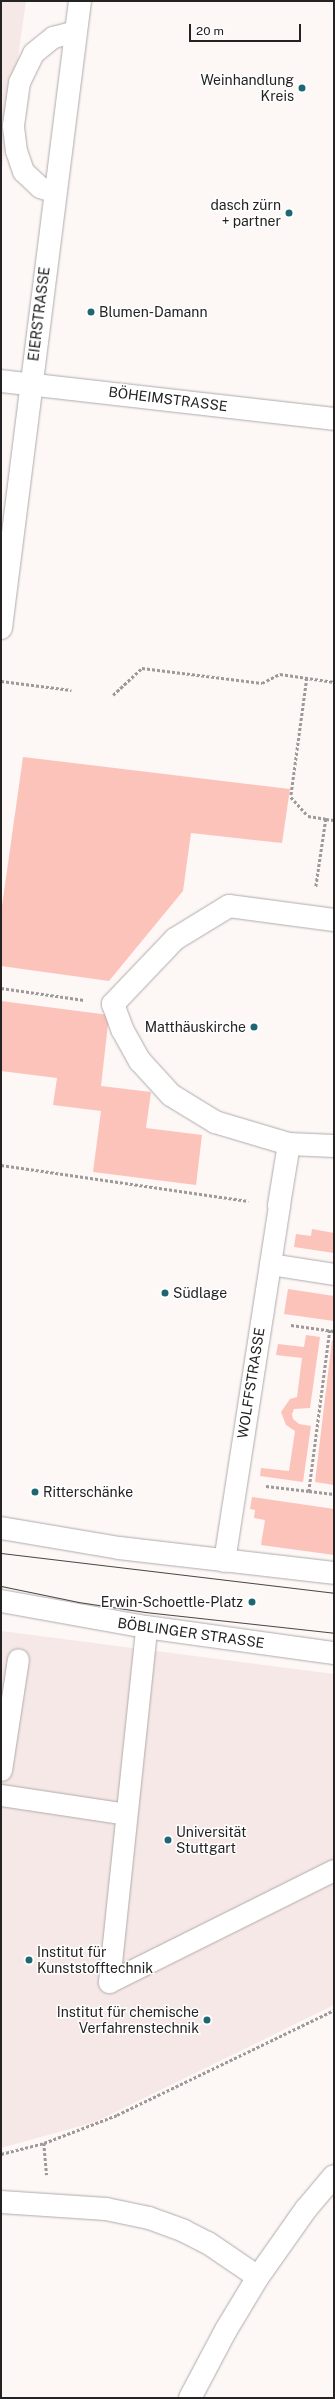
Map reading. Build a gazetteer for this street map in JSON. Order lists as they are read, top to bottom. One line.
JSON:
{"streets":{"street":["EIERSTRASSE","BÖHEIMSTRASSE","BÖBLINGER STRASSE"],"lane":["WOLFFSTRASSE"]},"crossings":[["EIERSTRASSE","BÖHEIMSTRASSE"]],"places":["Weinhandlung Kreis","dasch zürn + partner","Blumen-Damann","Matthäuskirche","Südlage","Ritterschänke","Erwin-Schoettle-Platz","Universität Stuttgart","Institut für Kunststofftechnik","Institut für chemische Verfahrenstechnik"],"scale_bar":"20 m"}
